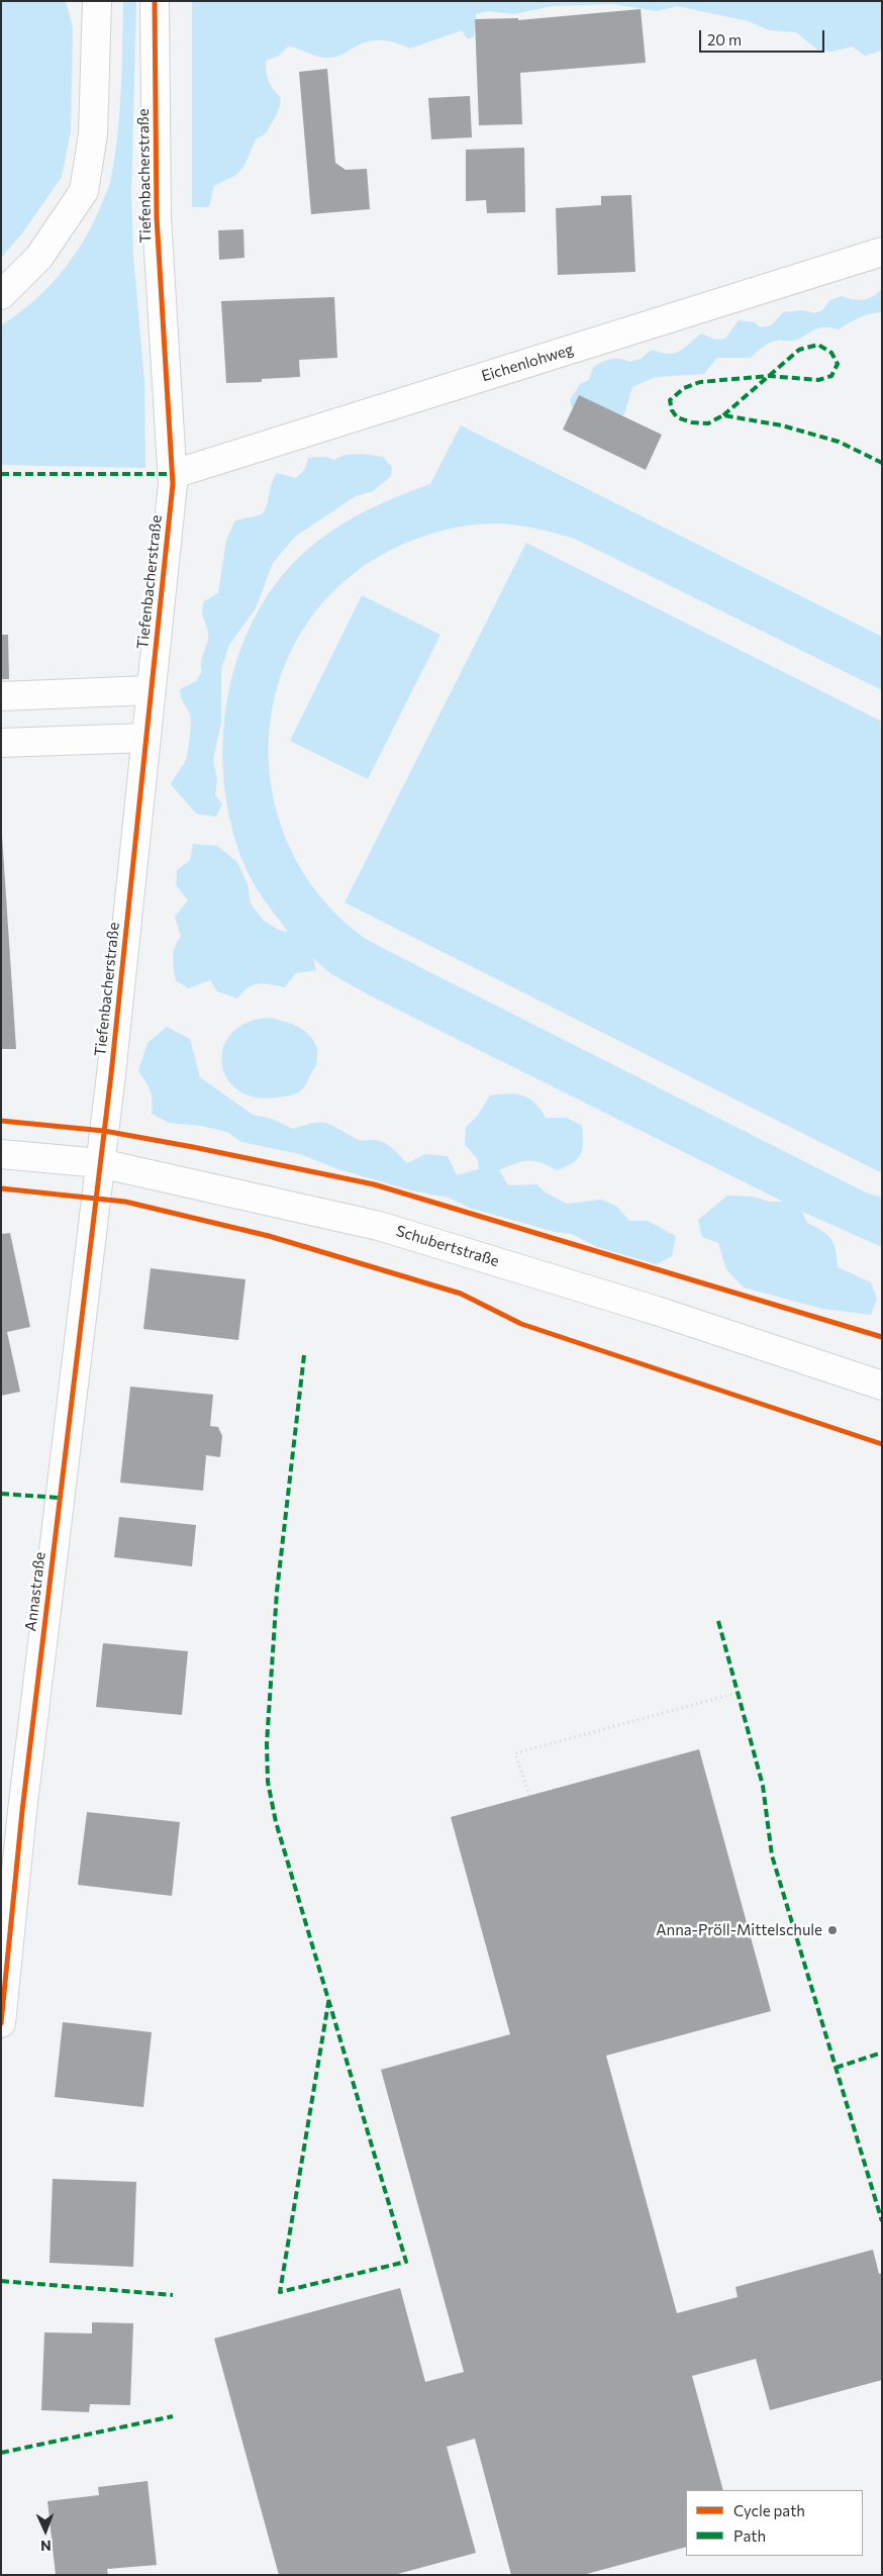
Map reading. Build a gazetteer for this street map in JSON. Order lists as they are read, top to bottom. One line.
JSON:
{"streets":{"street":["Tiefenbacherstraße","Eichenlohweg","Schubertstraße","Annastraße"]},"crossings":[["Tiefenbacherstraße","Eichenlohweg"],["Tiefenbacherstraße","Schubertstraße"],["Tiefenbacherstraße","Annastraße"],["Schubertstraße","Annastraße"]],"places":["Anna-Pröll-Mittelschule"],"legend":["Cycle path","Path"],"scale_bar":"20 m","north":"bottom"}
